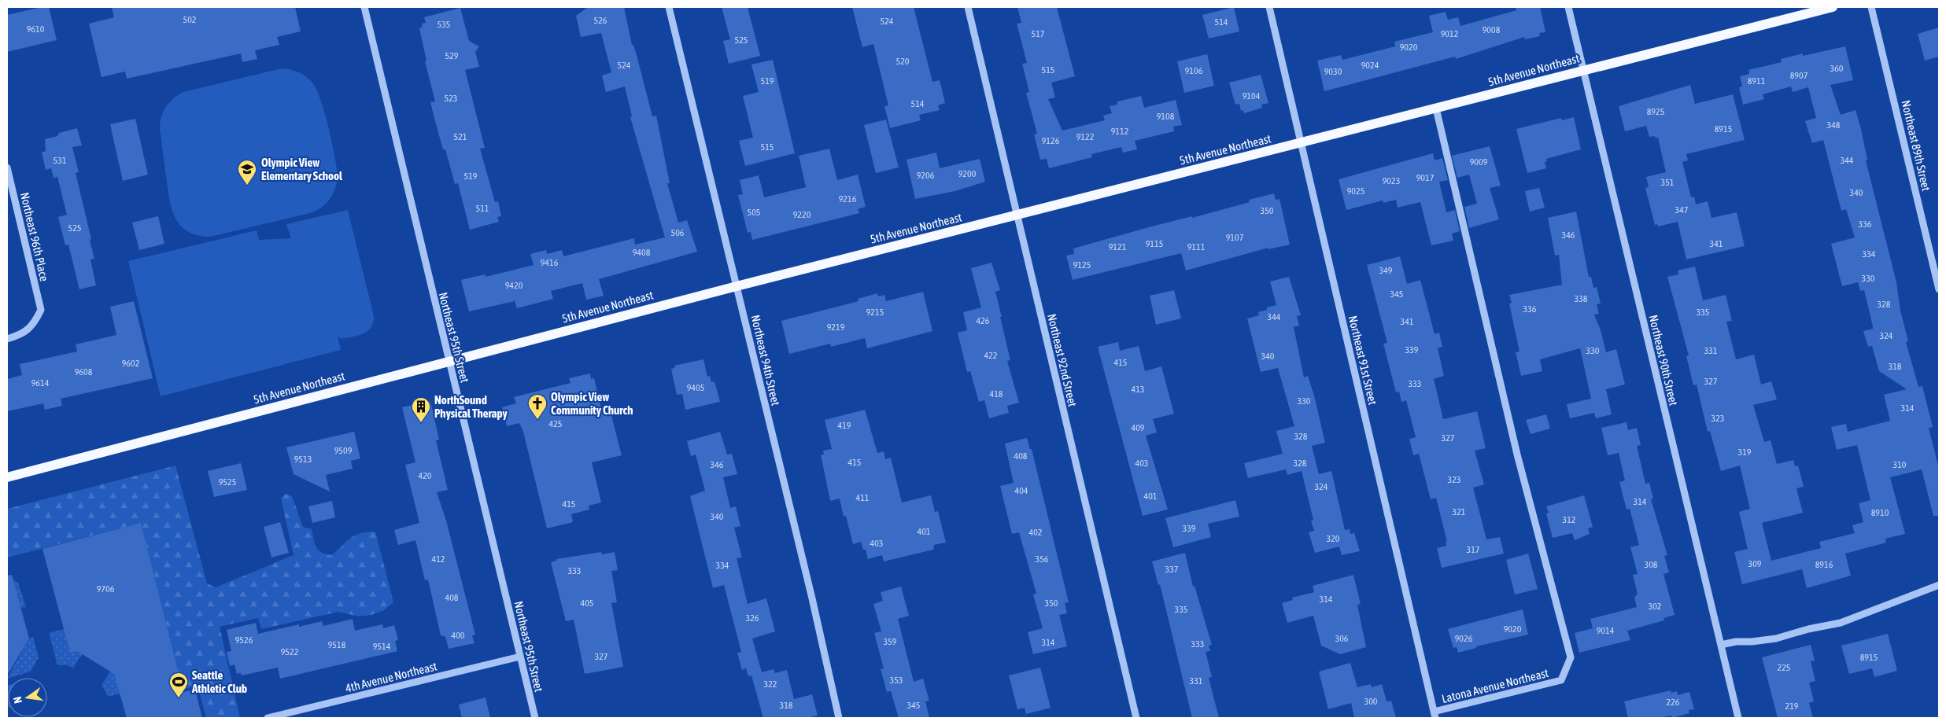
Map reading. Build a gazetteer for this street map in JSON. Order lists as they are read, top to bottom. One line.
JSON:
{"streets":{"main road":["5th Avenue Northeast"],"street":["Northeast 89th Street","Northeast 96th Place","Northeast 95th Street","Northeast 94th Street","Northeast 92nd Street","Northeast 91st Street","Northeast 90th Street","4th Avenue Northeast","Latona Avenue Northeast"]},"crossings":[["5th Avenue Northeast","Northeast 95th Street"],["5th Avenue Northeast","Northeast 94th Street"],["5th Avenue Northeast","Northeast 92nd Street"],["5th Avenue Northeast","Northeast 91st Street"],["5th Avenue Northeast","Northeast 90th Street"],["5th Avenue Northeast","Latona Avenue Northeast"],["Northeast 95th Street","4th Avenue Northeast"],["Northeast 91st Street","Latona Avenue Northeast"]],"places":{"school or university":["Olympic View Elementary School"],"church":["Olympic View Community Church"],"building":["NorthSound Physical Therapy"],"sports":["Seattle Athletic Club"]},"house_numbers":["502","526","524","514","535","9610","9008","517","9012","525","9020","529","520","524","9024","360","515","9106","9030","8907","519","8911","9104","523","514","8925","9108","348","8915","9112","521","9122","9126","515","531","344","9009","9200","9206","519","9017","9023","351","9025","340","9216","511","347","350","505","9220","336","525","506","346","9107","9115","341","9121","9111","9408","334","9416","9125","349","330","9420","345","338","328","336","9215","335","344","426","341","9219","324","339","330","331","422","340","415","9602","318","9608","327","9614","333","9405","413","418","330","314","323","425","419","409","328","327","9509","319","408","9513","415","403","328","346","310","420","323","9525","324","404","401","411","314","415","321","8910","340","312","339","401","402","320","403","317","412","356","309","308","8916","334","337","333","9706","408","314","405","350","302","335","326","9020","9014","400","306","9026","9526","359","314","333","9518","9514","9522","327","8915","225","353","331","322","300","226","318","345","219"],"north":"left"}
